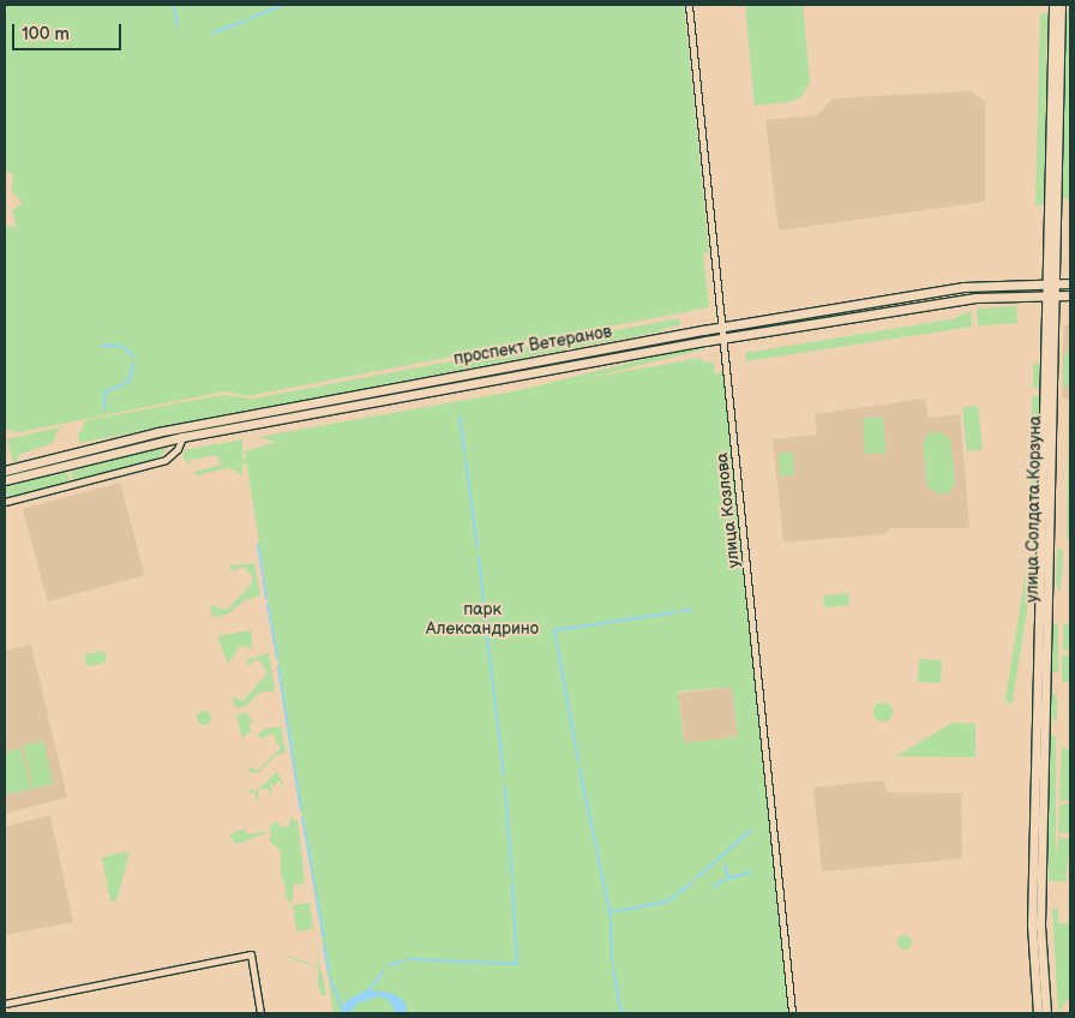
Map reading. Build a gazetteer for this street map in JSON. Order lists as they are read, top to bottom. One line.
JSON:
{"streets":{"main road":["проспект Ветеранов","улица Солдата Корзуна"],"street":["улица Козлова"]},"crossings":[["проспект Ветеранов","улица Солдата Корзуна"],["проспект Ветеранов","улица Козлова"]],"parks":["парк Александрино"],"scale_bar":"100 m"}
